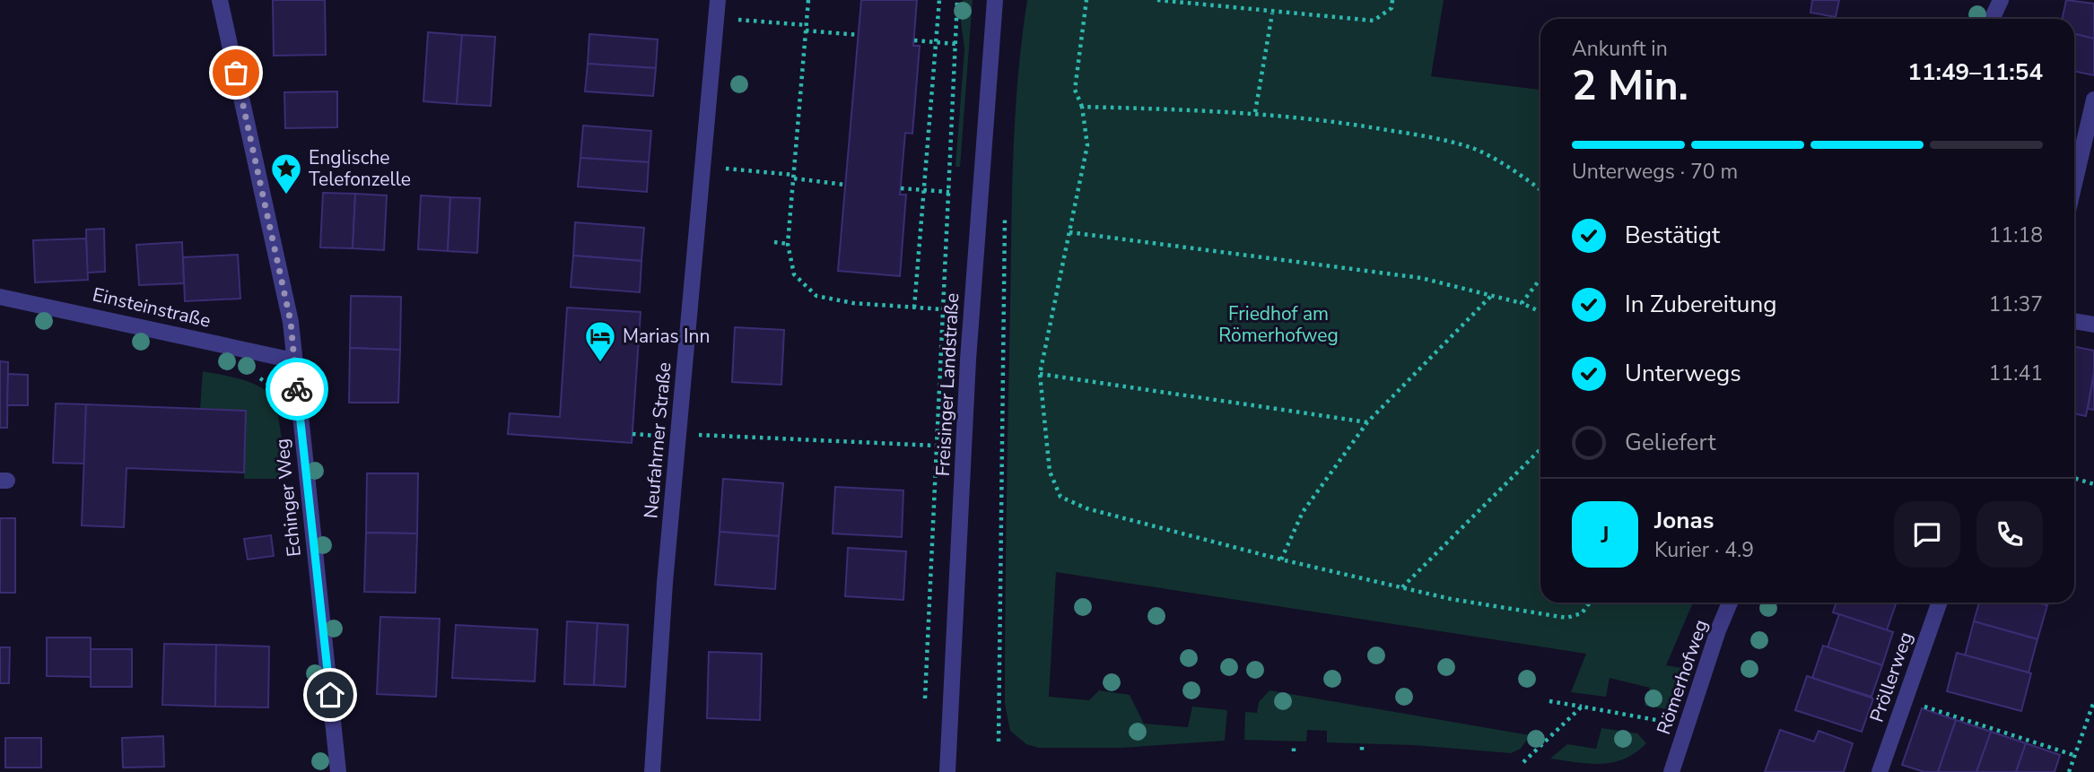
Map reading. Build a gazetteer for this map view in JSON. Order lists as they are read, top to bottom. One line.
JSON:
{"streets":{"street":["Einsteinstraße","Freisinger Landstraße","Neufahrner Straße","Echinger Weg","Römerhofweg","Pröllerweg"]},"crossings":[["Einsteinstraße","Echinger Weg"]],"parks":["Friedhof am Römerhofweg"],"places":{"place":["Englische Telefonzelle"],"hotel":["Marias Inn"]},"page":{"heading":["2 Min.","Ankunft in","11:49–11:54"],"panel":["Jonas","Kurier · 4.9"],"bar":"Unterwegs · 70 m","list":[["Bestätigt","11:18"],["In Zubereitung","11:37"],["Unterwegs","11:41"],"Geliefert"],"round":"J"}}
